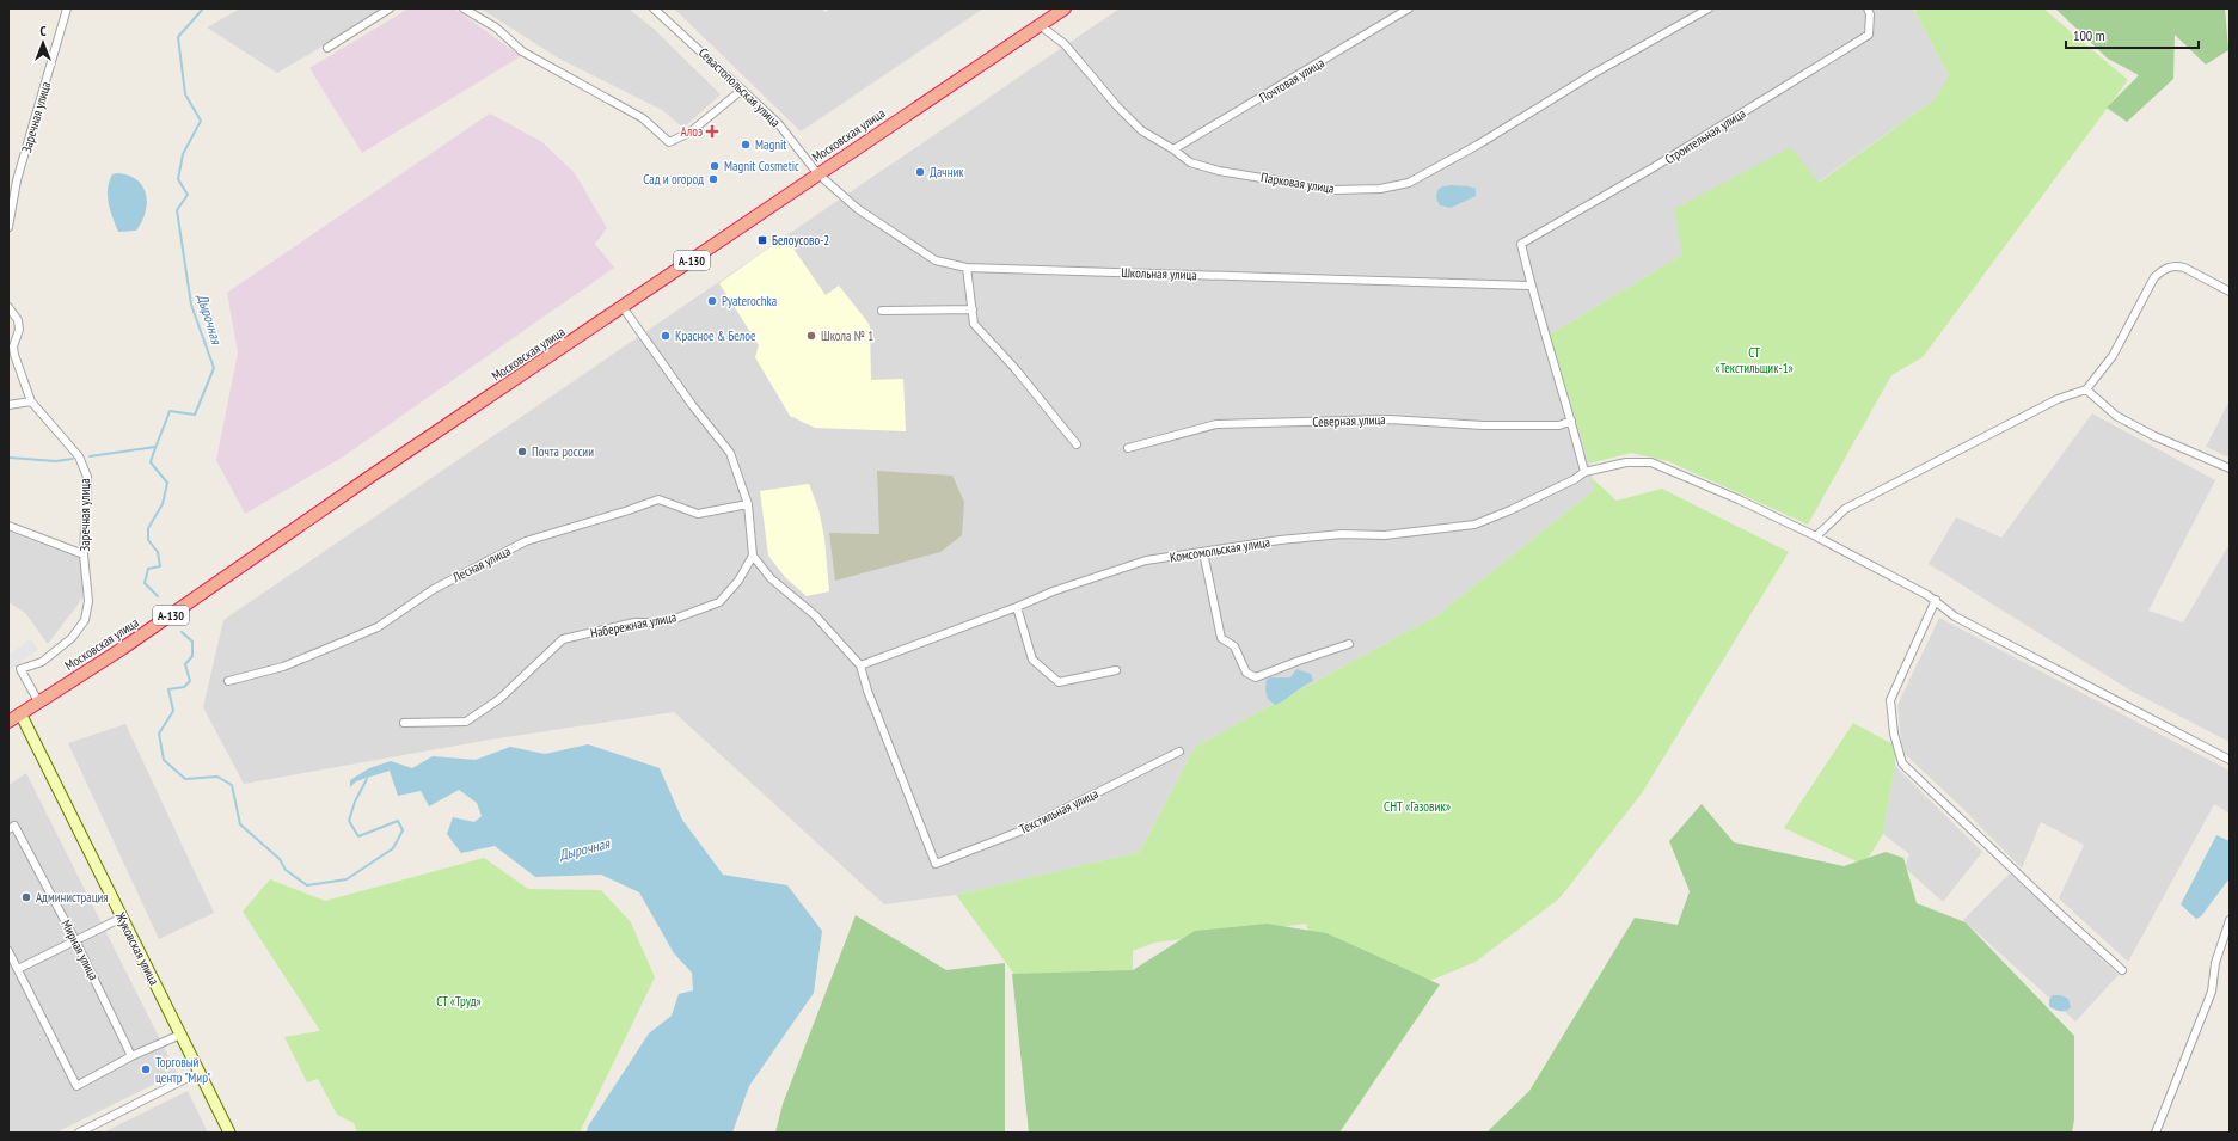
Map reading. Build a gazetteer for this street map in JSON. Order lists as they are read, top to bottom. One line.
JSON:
{"streets":{"highway":["Московская улица","А-130"],"main road":["Жуковская улица"],"street":["Почтовая улица","Севастопольская улица","Заречная улица","Строительная улица","Парковая улица","Школьная улица","Северная улица","Комсомольская улица","Лесная улица","Набережная улица","Текстильная улица","Мирная улица"]},"crossings":[["Почтовая улица","Парковая улица"],["Севастопольская улица","Московская улица"],["Севастопольская улица","Школьная улица"],["Заречная улица","Московская улица"],["Московская улица","Парковая улица"],["Московская улица","Школьная улица"],["Московская улица","Жуковская улица"],["Строительная улица","Школьная улица"],["Комсомольская улица","Текстильная улица"]],"water":["Дырочная"],"parks":["СТ «Текстильщик-1»","СНТ «Газовик»","СТ «Труд»"],"places":{"health":["Алоэ"],"other":["Magnit","Magnit Cosmetic","Дачник","Сад и огород","Pyaterochka","Красное & Белое","Школа № 1","Почта россии","Администрация","Торговый центр \"Мир\""],"transit":["Белоусово-2"]},"scale_bar":"100 m","north":"top"}
